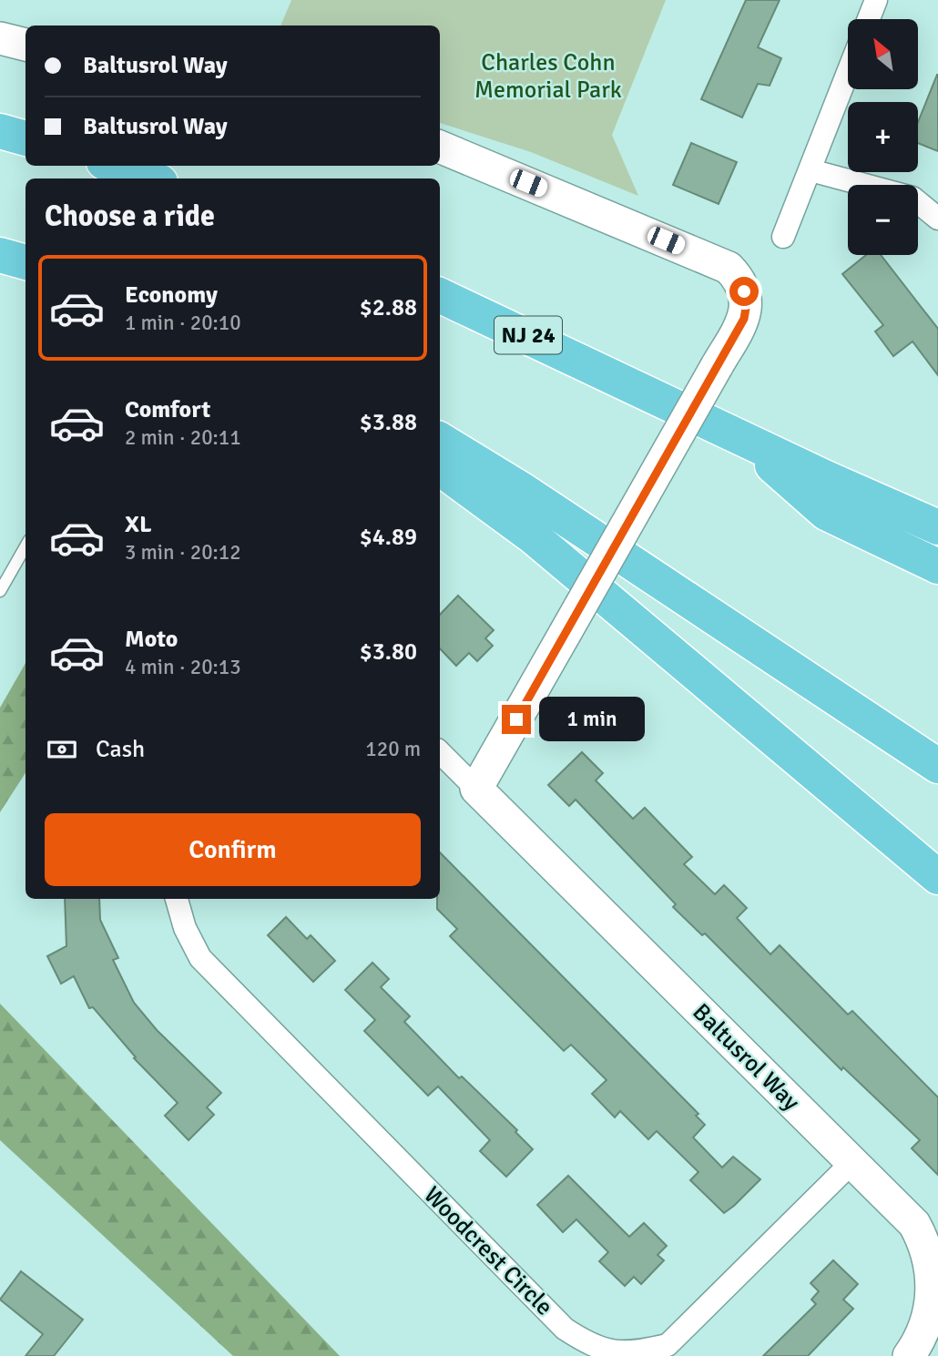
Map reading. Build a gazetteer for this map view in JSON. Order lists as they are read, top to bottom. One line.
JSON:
{"streets":{"highway":["NJ 24"],"street":["Baltusrol Way","Woodcrest Circle"]},"crossings":[["Baltusrol Way","Woodcrest Circle"]],"parks":["Charles Cohn Memorial Park"],"north":"top left","page":{"map_buttons":["+","−"],"banner":["Baltusrol Way","Baltusrol Way"],"heading":"Choose a ride","list":[{"name":"Economy","note":"1 min · 20:10","value":"$2.88"},{"name":"Comfort","note":"2 min · 20:11","value":"$3.88"},{"name":"XL","note":"3 min · 20:12","value":"$4.89"},{"name":"Moto","note":"4 min · 20:13","value":"$3.80"}],"bubble":"1 min","pay":["Cash","120 m"],"buttons":"Confirm"}}
